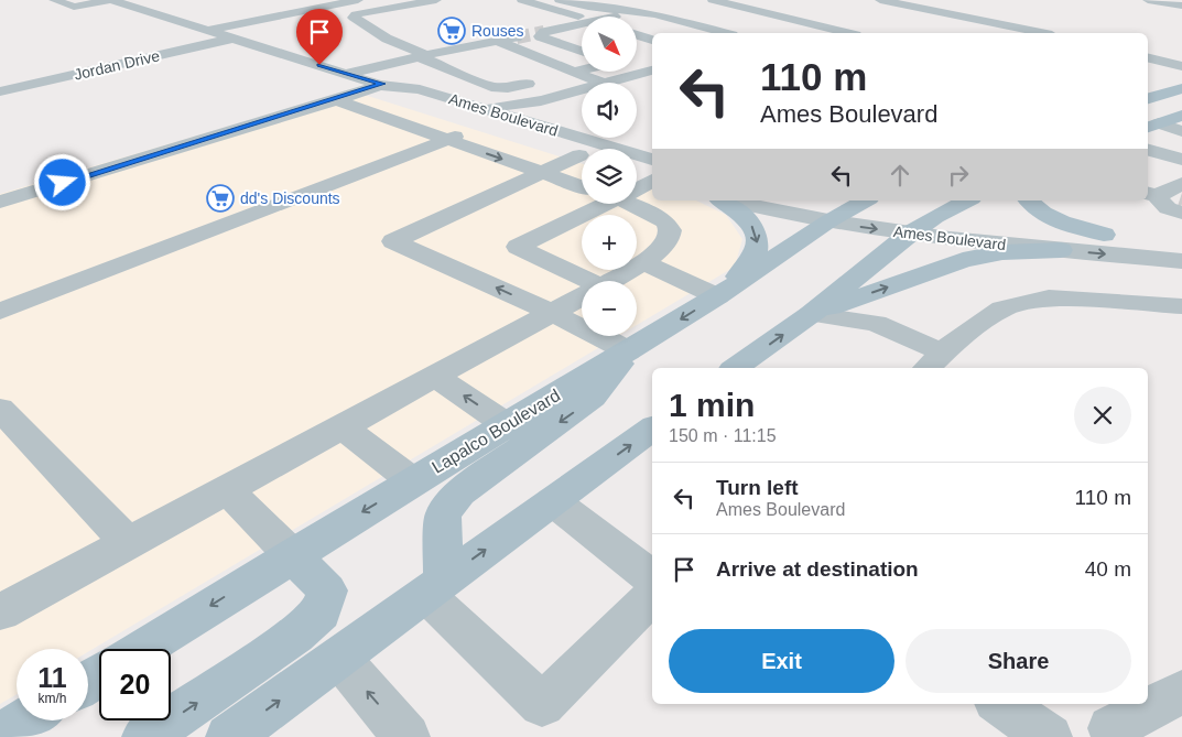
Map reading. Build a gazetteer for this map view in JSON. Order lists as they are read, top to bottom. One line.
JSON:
{"streets":{"main road":["Lapalco Boulevard"],"street":["Jordan Drive","Ames Boulevard"]},"crossings":[["Jordan Drive","Ames Boulevard"],["Ames Boulevard","Lapalco Boulevard"]],"places":{"supermarket":["Rouses","dd's Discounts"]},"north":"bottom right","page":{"map_buttons":["+","−"],"turn":["110 m","Ames Boulevard"],"heading":["1 min","150 m · 11:15"],"list":[{"name":"Turn left","note":"Ames Boulevard","value":"110 m"},{"name":"Arrive at destination","value":"40 m"}],"buttons":["Exit","Share"],"speed":"11 km/h","limit":"20"}}
